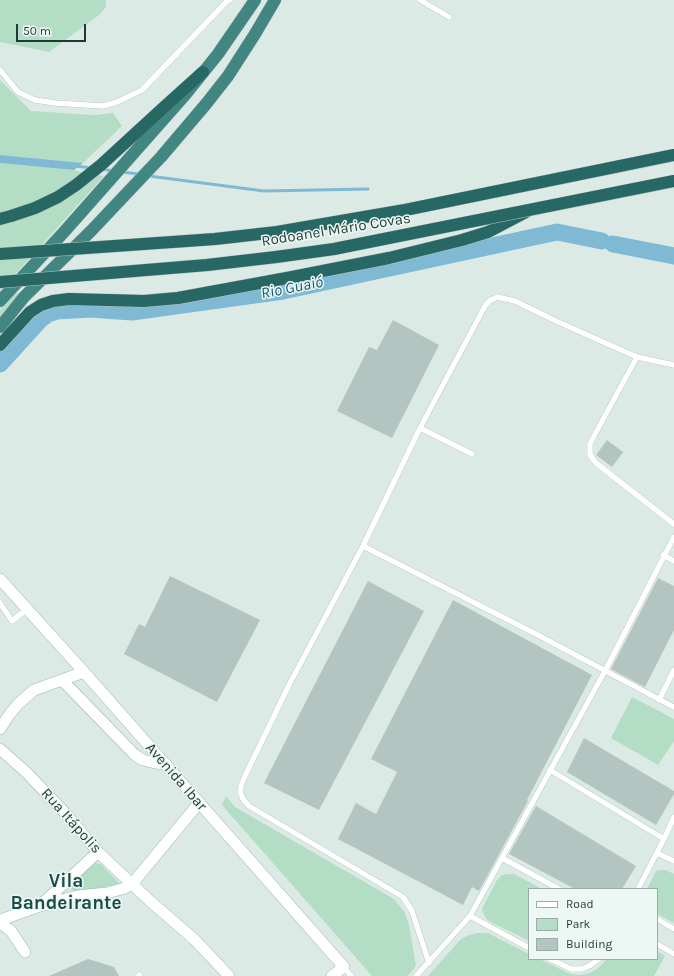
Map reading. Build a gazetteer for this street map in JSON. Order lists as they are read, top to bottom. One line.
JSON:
{"streets":{"highway":["Rodoanel Mário Covas"],"street":["Avenida Ibar","Rua Itápolis"]},"districts":["Vila Bandeirante"],"water":["Rio Guaió"],"legend":["Road","Park","Building"],"scale_bar":"50 m"}
